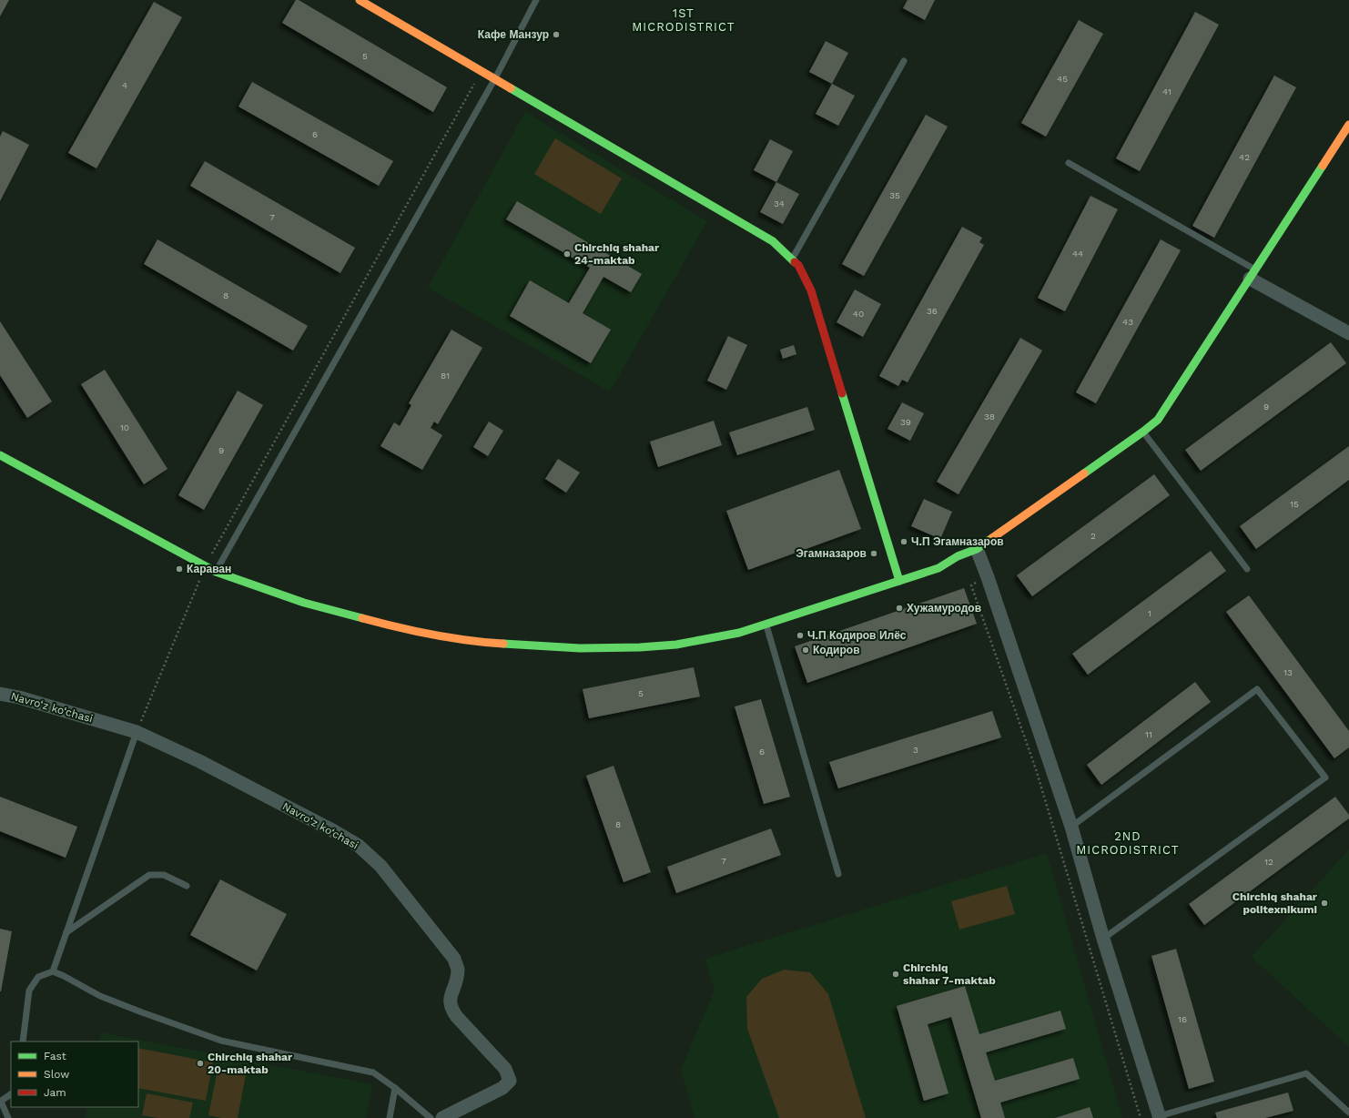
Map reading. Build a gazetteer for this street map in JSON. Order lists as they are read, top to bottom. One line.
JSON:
{"streets":{"street":["Navro‘z ko‘chasi"]},"districts":["1ST MICRODISTRICT","2ND MICRODISTRICT"],"places":["Кафе Манзур","Chirchiq shahar 24-maktab","Ч.П Эгамназаров","Эгамназаров","Караван","Хужамуродов","Ч.П Кодиров Илёс","Кодиров","Chirchiq shahar politexnikumi","Chirchiq shahar 7-maktab","Chirchiq shahar 20-maktab"],"house_numbers":["5","45","4","41","6","42","35","34","7","44","8","36","40","43","81","9","38","39","10","9","15","2","1","13","5","11","3","6","8","7","12","16"],"legend":["Fast","Slow","Jam"]}
